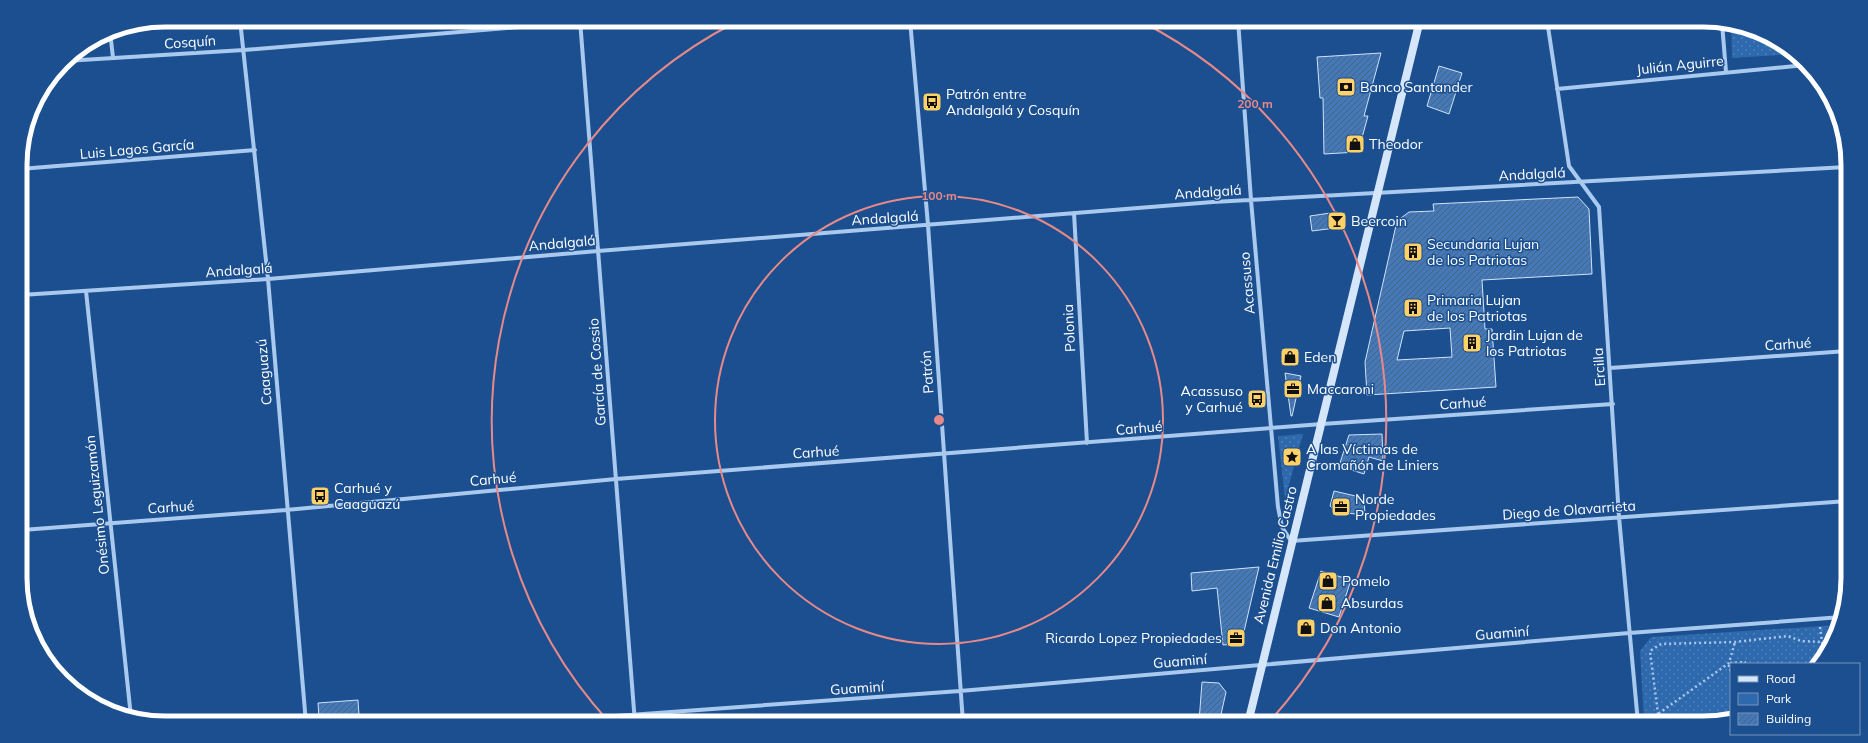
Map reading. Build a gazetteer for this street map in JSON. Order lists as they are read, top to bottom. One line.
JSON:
{"streets":{"main road":["Avenida Emilio Castro"],"street":["Cosquín","Julián Aguirre","Luis Lagos García","Andalgalá","Acassuso","Polonia","Carhué","Ercilla","Caaguazú","García de Cossio","Patrón","Onésimo Leguizamón","Diego de Olavarrieta","Guaminí"]},"crossings":[["Cosquín","Caaguazú"],["Julián Aguirre","Ercilla"],["Luis Lagos García","Caaguazú"],["Andalgalá","Acassuso"],["Andalgalá","Polonia"],["Andalgalá","Ercilla"],["Andalgalá","Caaguazú"],["Andalgalá","García de Cossio"],["Andalgalá","Patrón"],["Andalgalá","Onésimo Leguizamón"],["Andalgalá","Avenida Emilio Castro"],["Acassuso","Carhué"],["Acassuso","Diego de Olavarrieta"],["Acassuso","Avenida Emilio Castro"],["Polonia","Carhué"],["Carhué","Ercilla"],["Carhué","Caaguazú"],["Carhué","García de Cossio"],["Carhué","Patrón"],["Carhué","Onésimo Leguizamón"],["Carhué","Avenida Emilio Castro"],["Ercilla","Diego de Olavarrieta"],["Ercilla","Guaminí"],["García de Cossio","Guaminí"],["Patrón","Guaminí"],["Diego de Olavarrieta","Avenida Emilio Castro"],["Avenida Emilio Castro","Guaminí"]],"places":{"bank":["Banco Santander"],"bus stop":["Patrón entre Andalgalá y Cosquín","Acassuso y Carhué","Carhué y Caaguazú"],"shop":["Theodor","Eden","Pomelo","Absurdas","Don Antonio"],"bar":["Beercoin"],"building":["Secundaria Lujan de los Patriotas","Primaria Lujan de los Patriotas","Jardin Lujan de los Patriotas"],"office":["Maccaroni","Norde Propiedades","Ricardo Lopez Propiedades"],"place":["A las Víctimas de Cromañón de Liniers"]},"legend":["Road","Park","Building"],"rings":["200 m","100 m"]}
